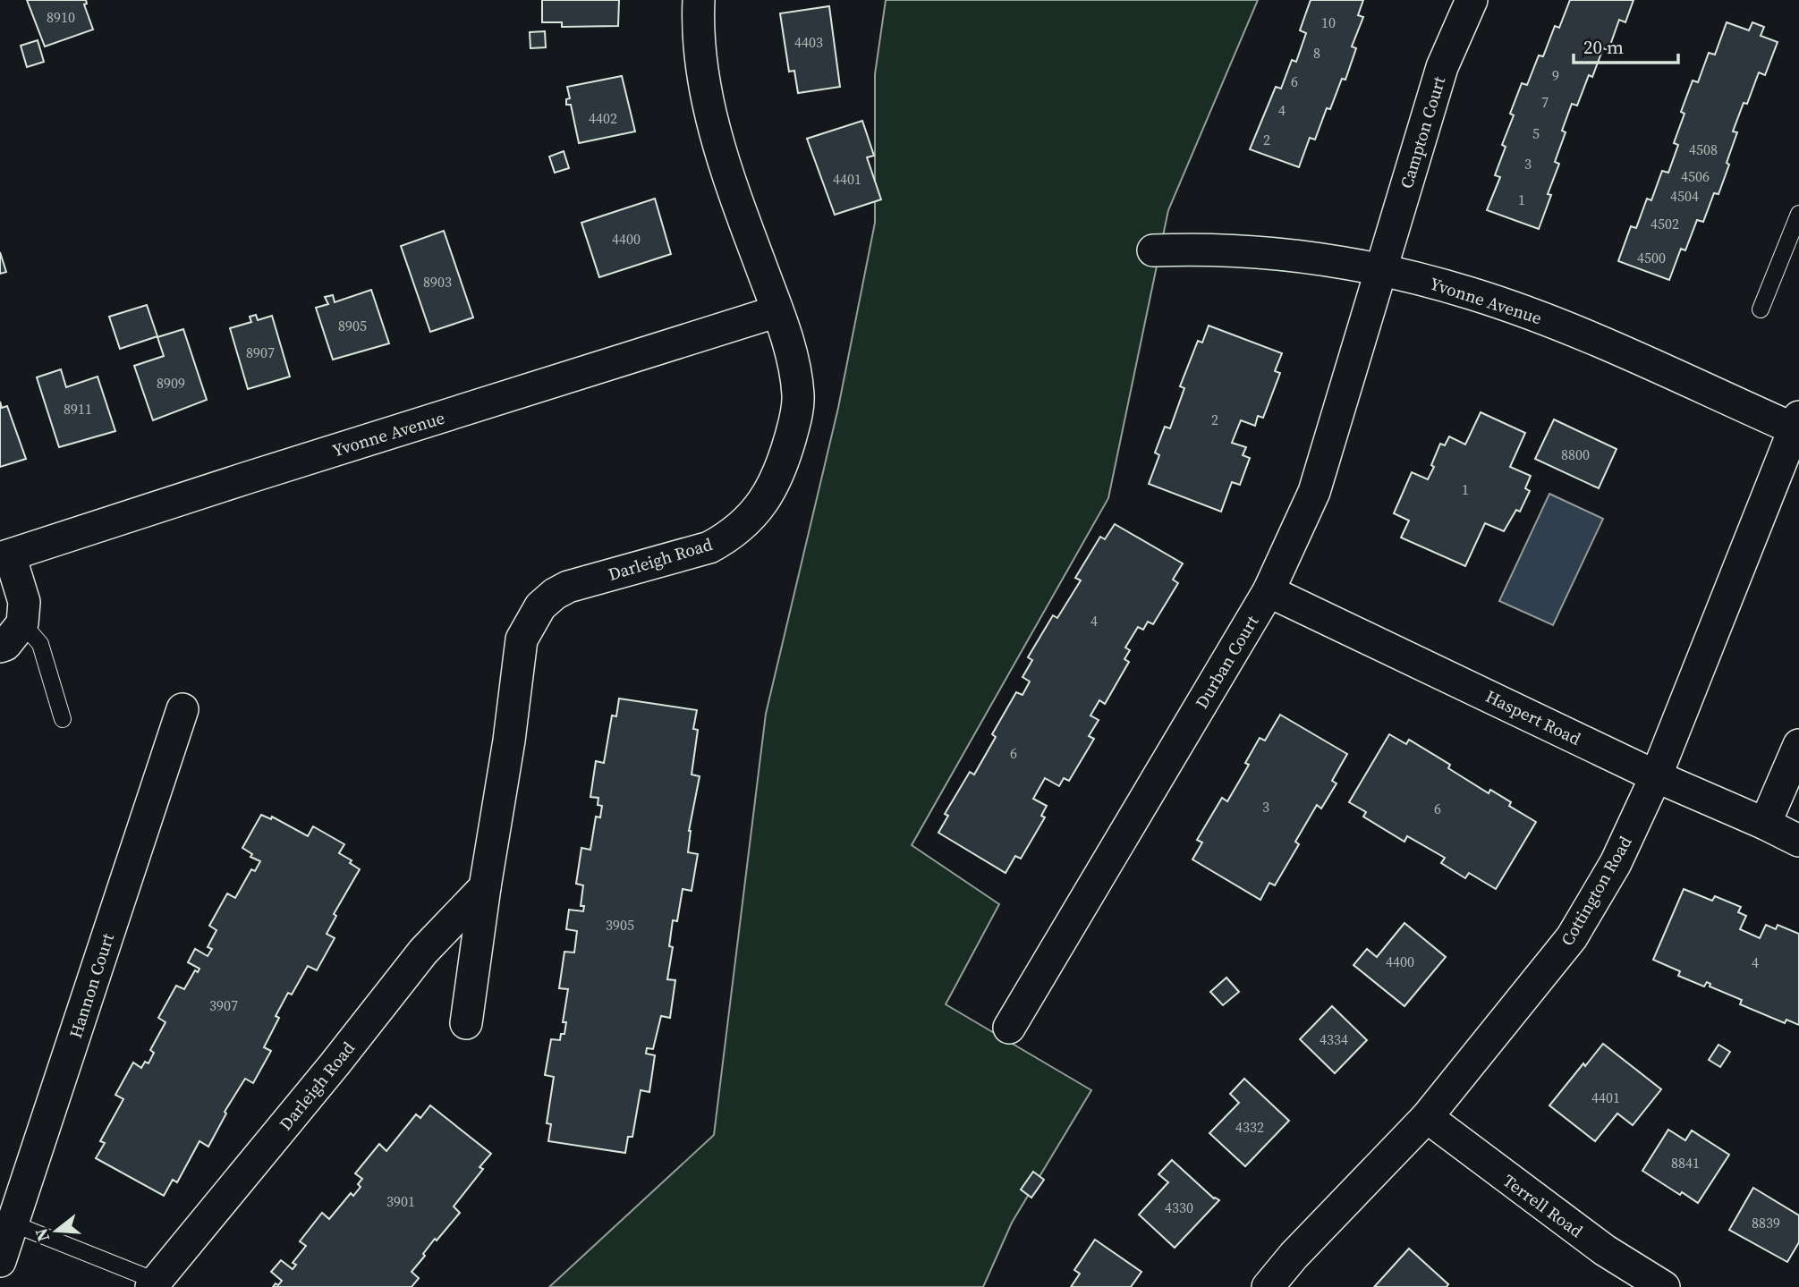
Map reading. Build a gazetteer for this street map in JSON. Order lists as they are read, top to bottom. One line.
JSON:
{"streets":{"street":["Campton Court","Yvonne Avenue","Darleigh Road","Durban Court","Haspert Road","Cottington Road","Hannon Court","Terrell Road"]},"crossings":[["Campton Court","Yvonne Avenue"],["Campton Court","Durban Court"],["Yvonne Avenue","Darleigh Road"],["Yvonne Avenue","Durban Court"],["Yvonne Avenue","Cottington Road"],["Durban Court","Haspert Road"],["Haspert Road","Cottington Road"],["Cottington Road","Terrell Road"]],"house_numbers":["8910","10","4403","8","9","6","7","4","4402","5","2","4508","3","4506","4401","4504","1","4502","4400","4500","8903","8905","8907","8909","8911","2","8800","1","4","6","3","6","3905","4400","4","3907","4334","4401","4332","8841","3901","4330","8839"],"scale_bar":"20 m","north":"left"}
